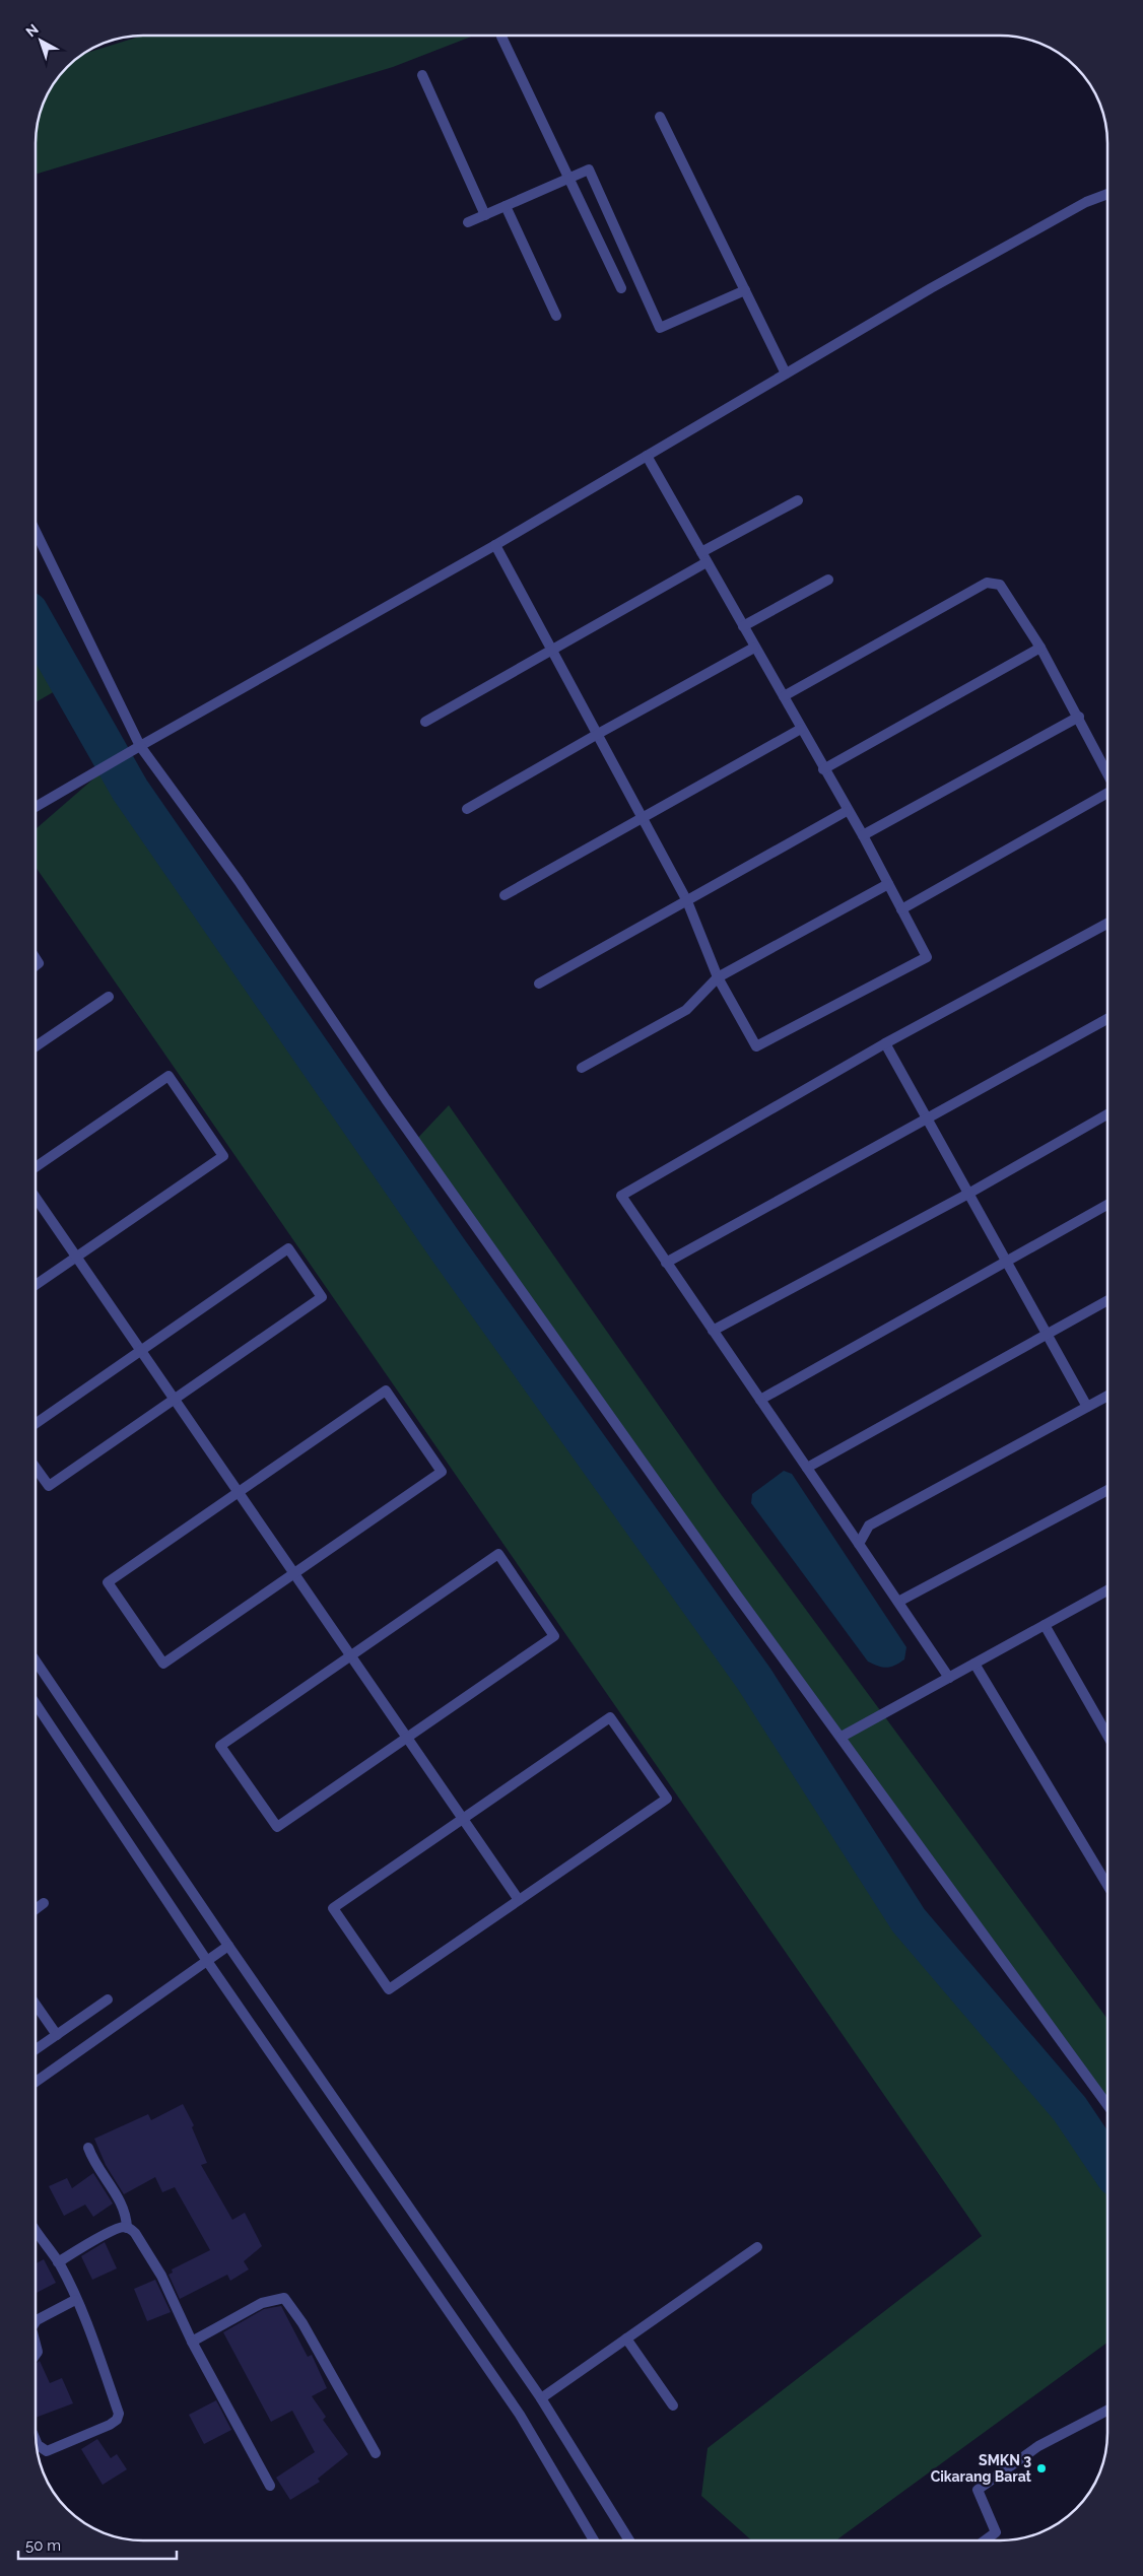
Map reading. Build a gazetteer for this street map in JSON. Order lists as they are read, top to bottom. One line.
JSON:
{"places":["SMKN 3 Cikarang Barat"],"scale_bar":"50 m","north":"top left"}
